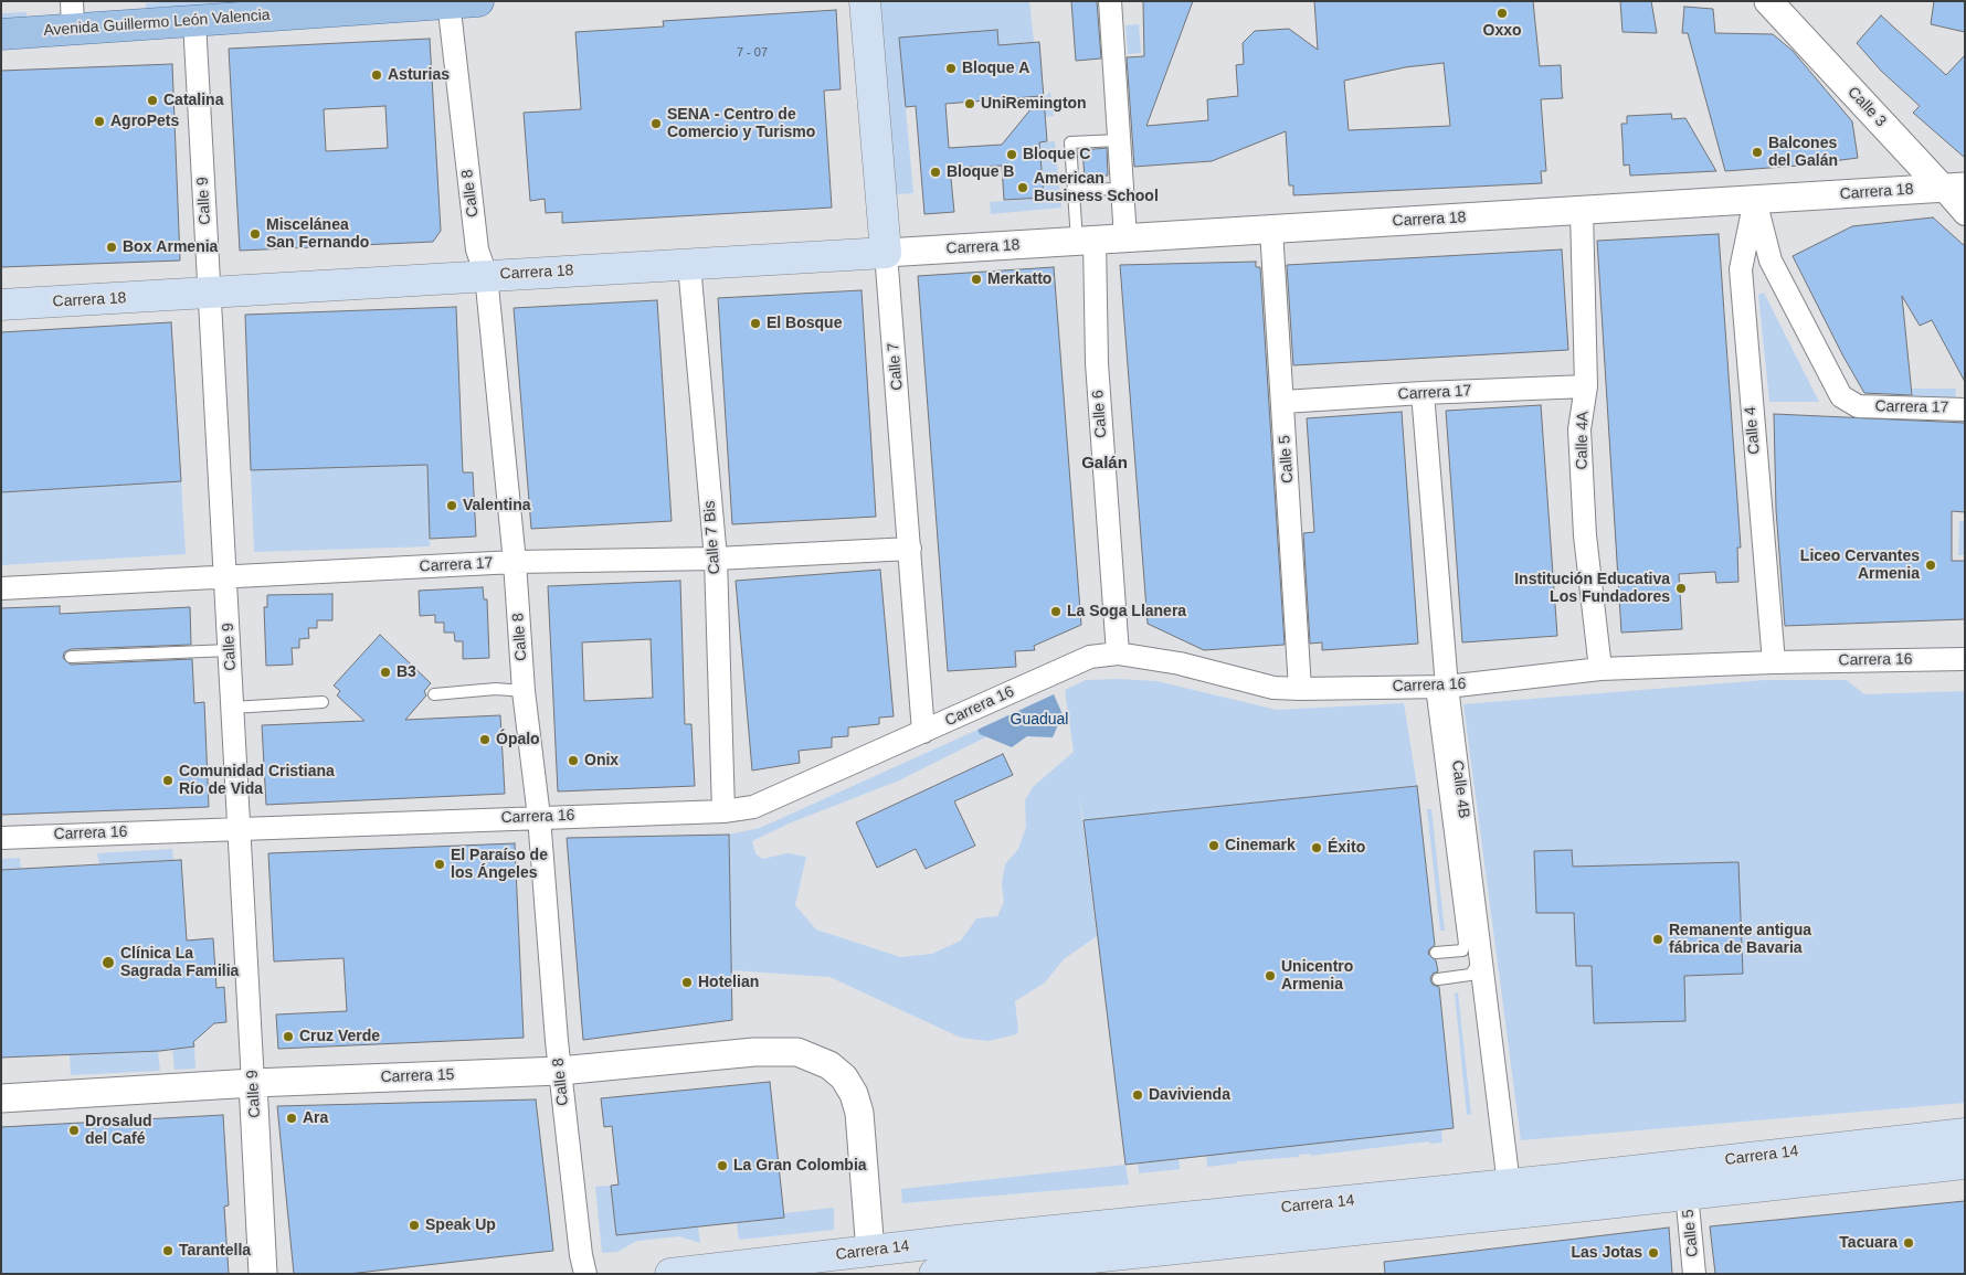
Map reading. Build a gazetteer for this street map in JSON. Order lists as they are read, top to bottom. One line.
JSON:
{"streets":{"main road":["Avenida Guillermo León Valencia","Carrera 18","Calle 7","Carrera 14"],"street":["Calle 3","Calle 8","Calle 9","Carrera 17","Calle 6","Calle 4","Calle 4A","Calle 5","Calle 7 Bis","Carrera 16","Calle 4B","Carrera 15"]},"crossings":[["Avenida Guillermo León Valencia","Calle 8"],["Avenida Guillermo León Valencia","Calle 9"],["Calle 3","Carrera 18"],["Carrera 18","Calle 8"],["Carrera 18","Calle 9"],["Carrera 18","Calle 7"],["Carrera 18","Calle 6"],["Carrera 18","Calle 4"],["Carrera 18","Calle 4A"],["Carrera 18","Calle 5"],["Carrera 18","Calle 7 Bis"],["Calle 8","Carrera 17"],["Calle 8","Carrera 16"],["Calle 8","Carrera 15"],["Calle 9","Carrera 17"],["Calle 9","Carrera 16"],["Calle 9","Carrera 15"],["Calle 7","Carrera 17"],["Calle 7","Carrera 16"],["Carrera 17","Calle 4A"],["Carrera 17","Calle 5"],["Carrera 17","Calle 7 Bis"],["Carrera 17","Calle 4B"],["Calle 6","Carrera 16"],["Calle 4","Carrera 16"],["Calle 4A","Carrera 16"],["Calle 5","Carrera 16"],["Calle 5","Carrera 14"],["Calle 7 Bis","Carrera 16"],["Carrera 16","Calle 4B"],["Calle 4B","Carrera 14"],["Carrera 15","Carrera 14"]],"districts":["Galán"],"parks":["Guadual"],"places":["Oxxo","Bloque A","Asturias","Catalina","UniRemington","AgroPets","SENA - Centro de Comercio y Turismo","Balcones del Galán","Bloque C","Bloque B","American Business School","Miscelánea San Fernando","Box Armenia","Merkatto","El Bosque","Valentina","Liceo Cervantes Armenia","Institución Educativa Los Fundadores","La Soga Llanera","B3","Ópalo","Onix","Comunidad Cristiana Río de Vida","Cinemark","Éxito","El Paraíso de los Ángeles","Remanente antigua fábrica de Bavaria","Clínica La Sagrada Familia","Unicentro Armenia","Hotelian","Cruz Verde","Davivienda","Ara","Drosalud del Café","La Gran Colombia","Speak Up","Tacuara","Tarantella","Las Jotas"],"house_numbers":["7 - 07"]}
